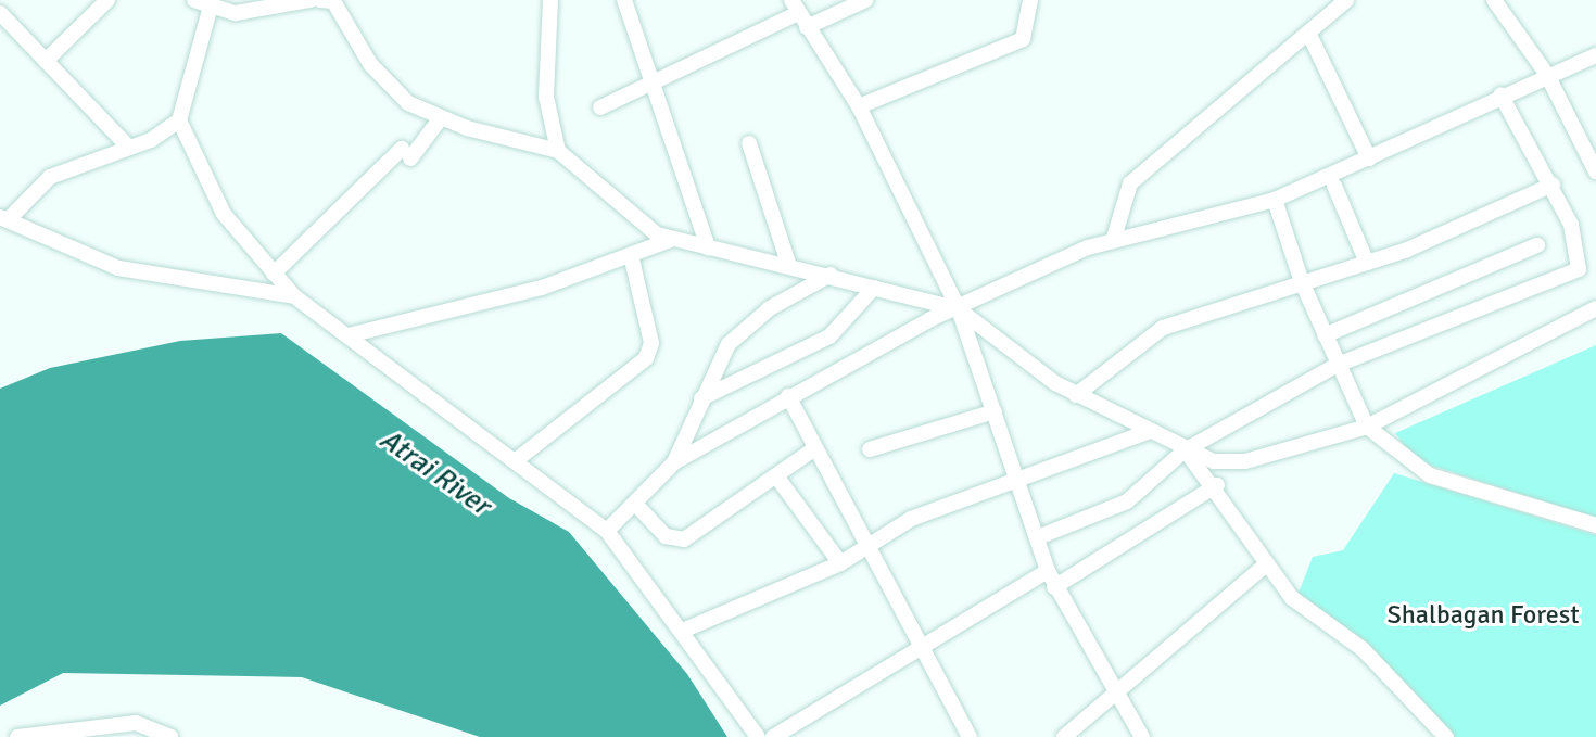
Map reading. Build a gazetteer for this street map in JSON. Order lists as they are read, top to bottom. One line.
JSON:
{"water":["Atrai River"],"parks":["Shalbagan Forest"]}
